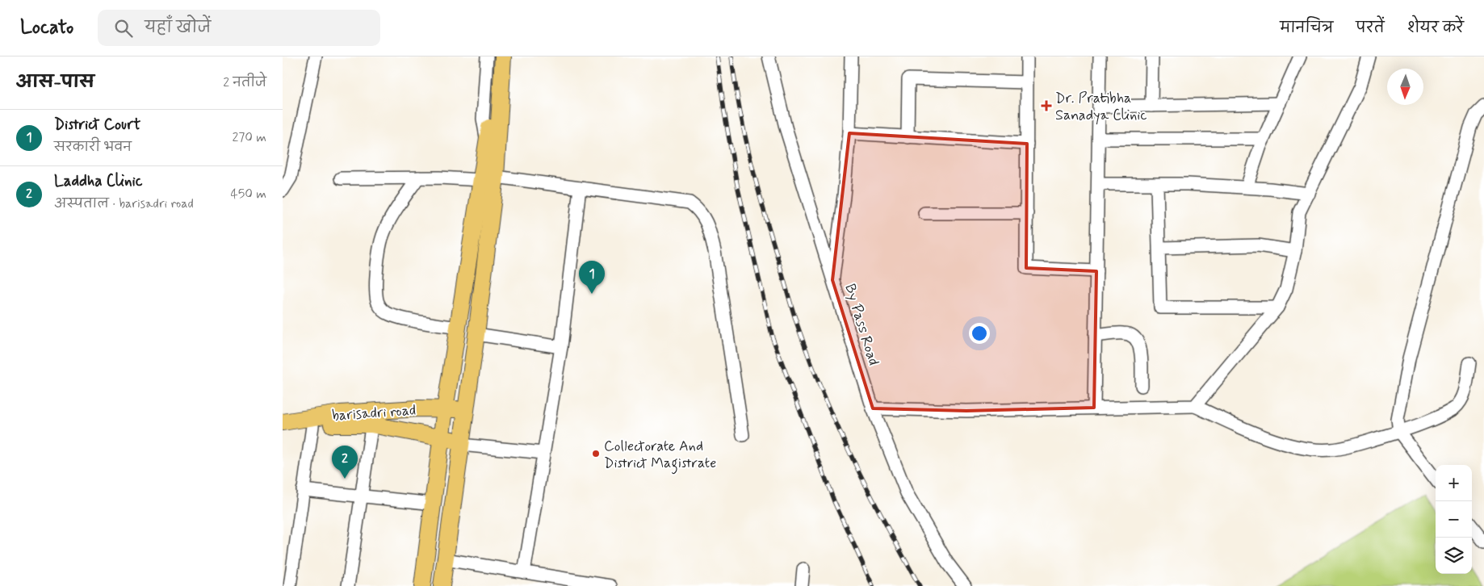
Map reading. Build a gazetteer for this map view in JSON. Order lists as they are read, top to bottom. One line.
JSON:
{"streets":{"main road":["barisadri road"],"street":["By Pass Road"]},"places":{"health":["Dr. Pratibha Sanadya Clinic"],"other":["Collectorate And District Magistrate"]},"north":"bottom","page":{"header":"Locato","search":"यहाँ खोजें","nav":["मानचित्र","परतें","शेयर करें"],"heading":["आस-पास","2 नतीजे"],"list":[{"mark":"1","name":"District Court","note":"सरकारी भवन","value":"270 m"},{"mark":"2","name":"Laddha Clinic","note":"अस्पताल · barisadri road","value":"450 m"}],"pins":["1","2"],"map_buttons":["+","−"]}}
